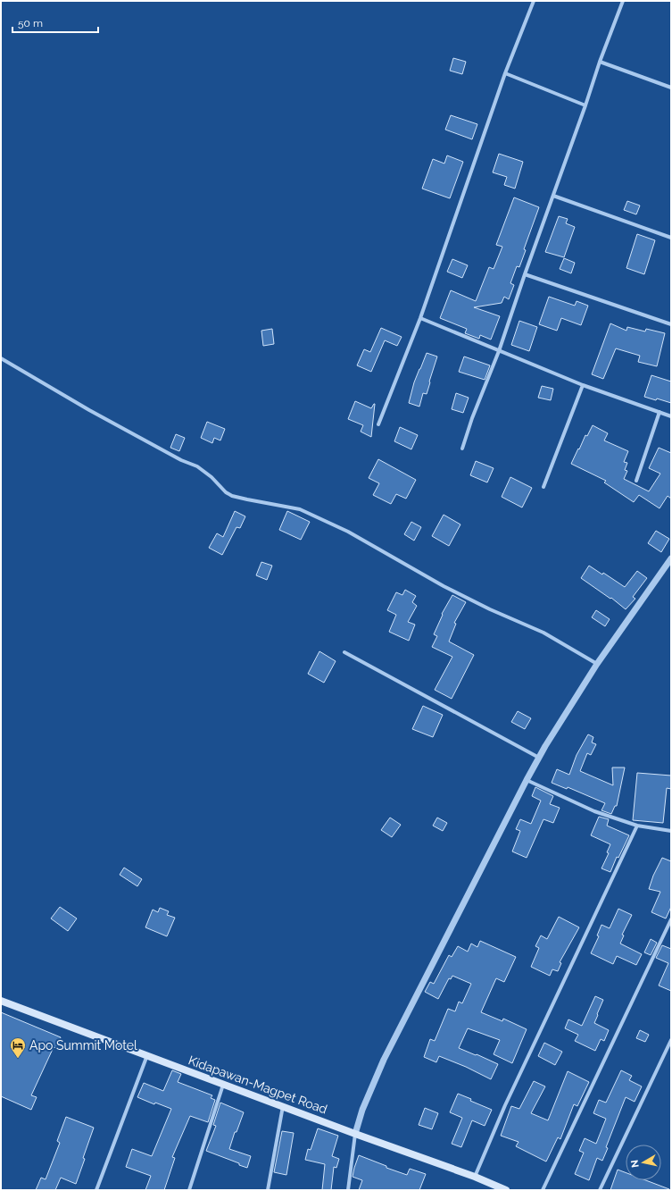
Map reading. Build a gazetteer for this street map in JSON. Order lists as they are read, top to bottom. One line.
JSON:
{"streets":{"main road":["Kidapawan-Magpet Road"]},"places":{"hotel":["Apo Summit Motel"]},"scale_bar":"50 m","north":"left"}
